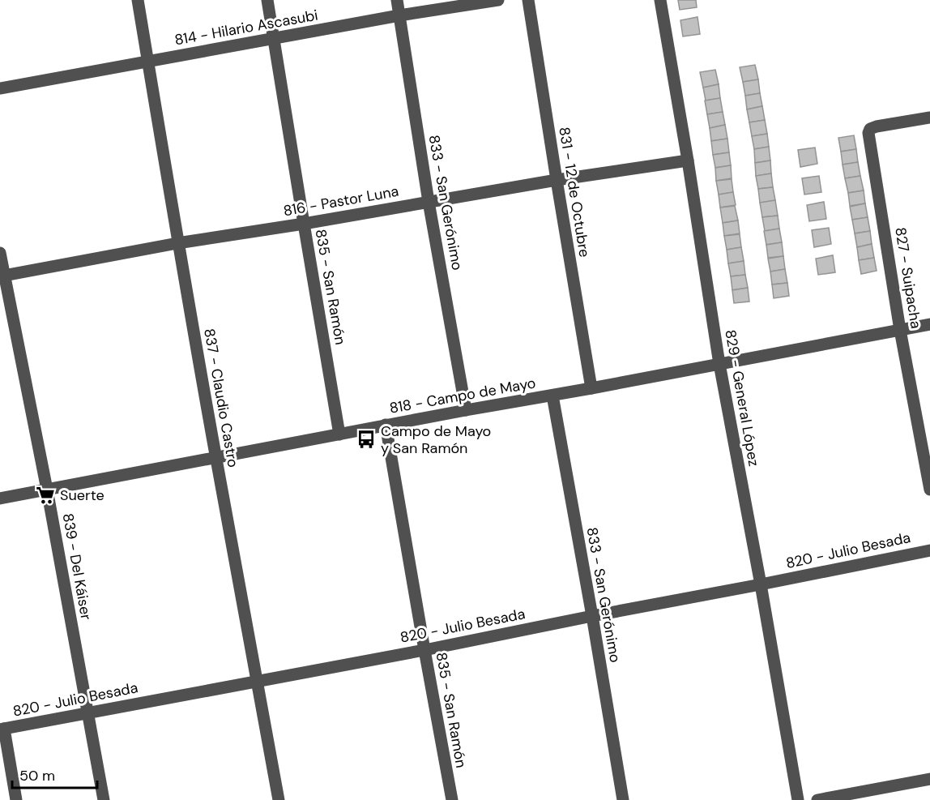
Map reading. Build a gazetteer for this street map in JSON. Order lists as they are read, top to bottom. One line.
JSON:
{"streets":{"street":["814 - Hilario Ascasubi","831 - 12 de Octubre","816 - Pastor Luna","833 - San Gerónimo","827 - Suipacha","835 - San Ramón","818 - Campo de Mayo","837 - Claudio Castro","829 - General López","820 - Julio Besada","839 - Del Káiser"]},"crossings":[["814 - Hilario Ascasubi","833 - San Gerónimo"],["814 - Hilario Ascasubi","835 - San Ramón"],["814 - Hilario Ascasubi","837 - Claudio Castro"],["831 - 12 de Octubre","816 - Pastor Luna"],["831 - 12 de Octubre","818 - Campo de Mayo"],["816 - Pastor Luna","833 - San Gerónimo"],["816 - Pastor Luna","835 - San Ramón"],["816 - Pastor Luna","837 - Claudio Castro"],["816 - Pastor Luna","829 - General López"],["816 - Pastor Luna","839 - Del Káiser"],["833 - San Gerónimo","818 - Campo de Mayo"],["833 - San Gerónimo","820 - Julio Besada"],["827 - Suipacha","818 - Campo de Mayo"],["835 - San Ramón","818 - Campo de Mayo"],["835 - San Ramón","820 - Julio Besada"],["818 - Campo de Mayo","837 - Claudio Castro"],["818 - Campo de Mayo","829 - General López"],["818 - Campo de Mayo","839 - Del Káiser"],["837 - Claudio Castro","820 - Julio Besada"],["829 - General López","820 - Julio Besada"],["820 - Julio Besada","839 - Del Káiser"]],"places":{"bus stop":["Campo de Mayo y San Ramón"],"supermarket":["Suerte"]},"scale_bar":"50 m"}
